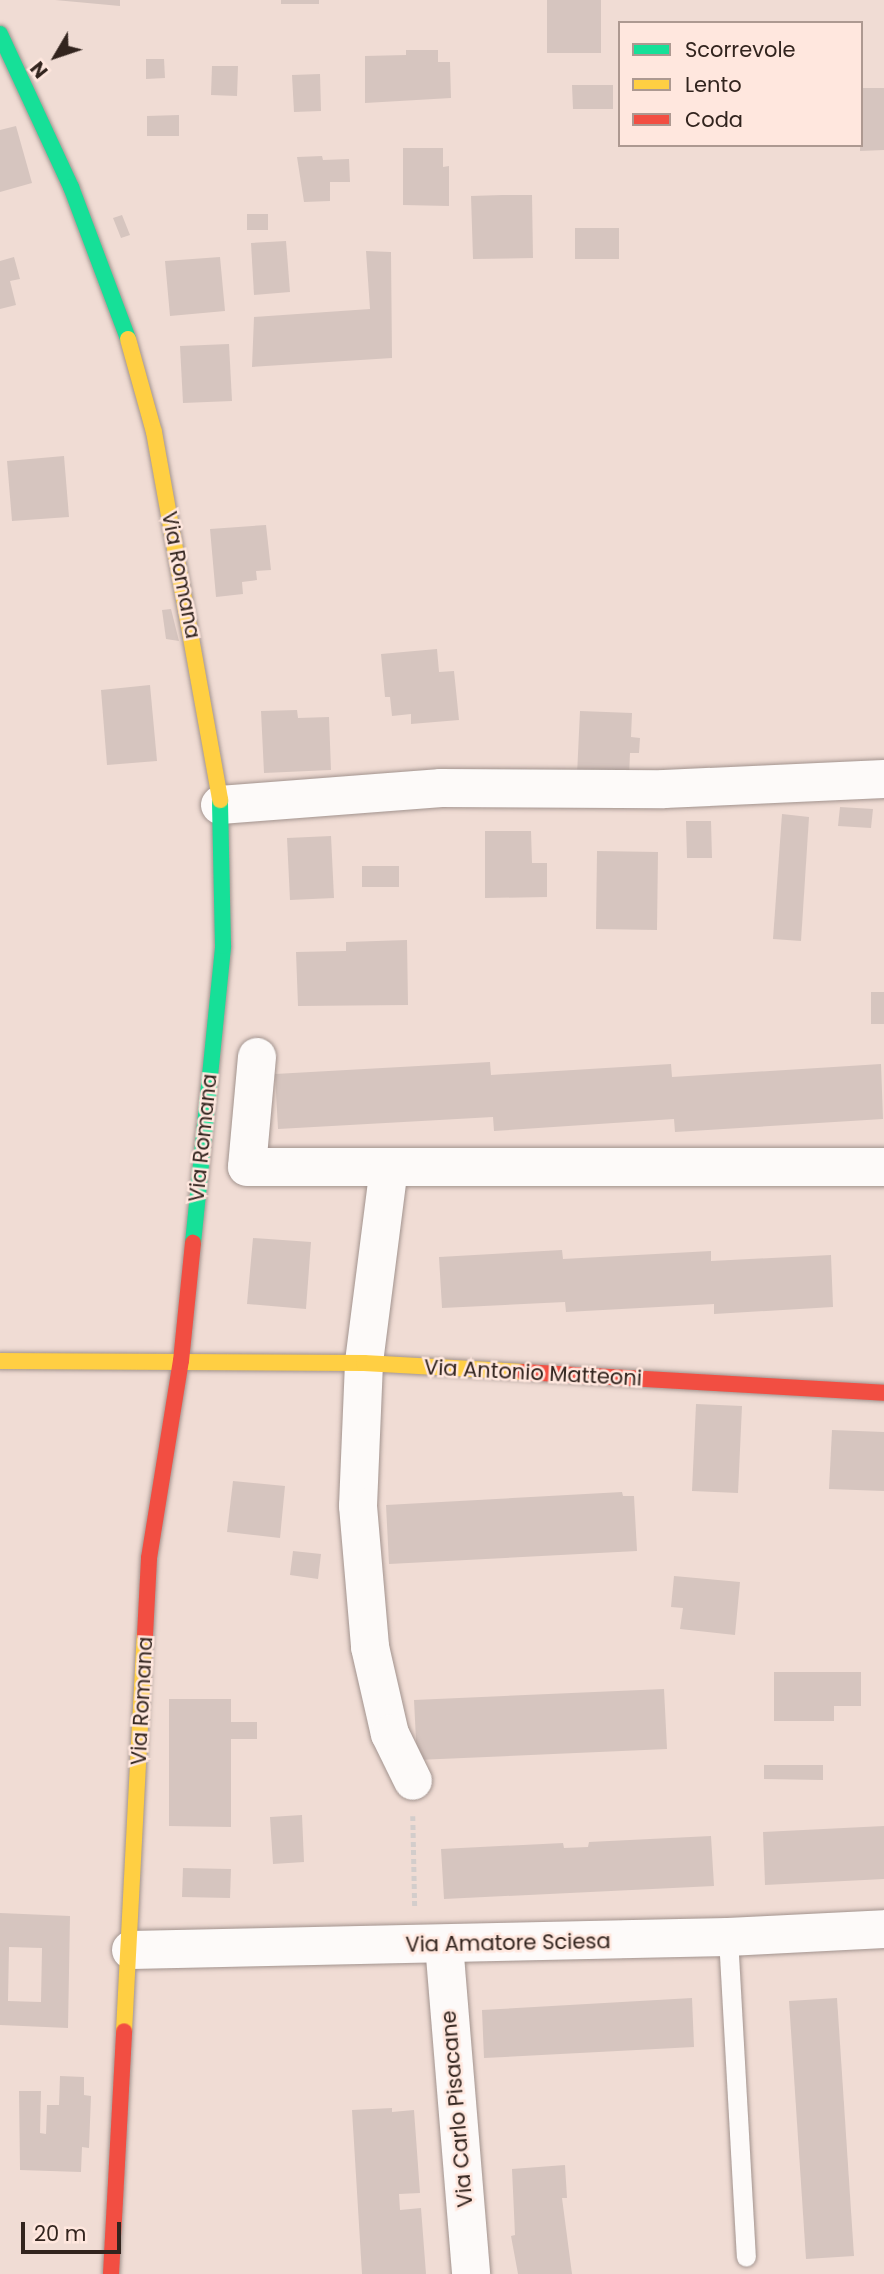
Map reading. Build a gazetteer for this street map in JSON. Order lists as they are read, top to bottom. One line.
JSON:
{"streets":{"street":["Via Romana","Via Antonio Matteoni","Via Amatore Sciesa","Via Carlo Pisacane"]},"crossings":[["Via Romana","Via Antonio Matteoni"],["Via Romana","Via Amatore Sciesa"],["Via Amatore Sciesa","Via Carlo Pisacane"]],"legend":["Scorrevole","Lento","Coda"],"scale_bar":"20 m","north":"bottom left"}
